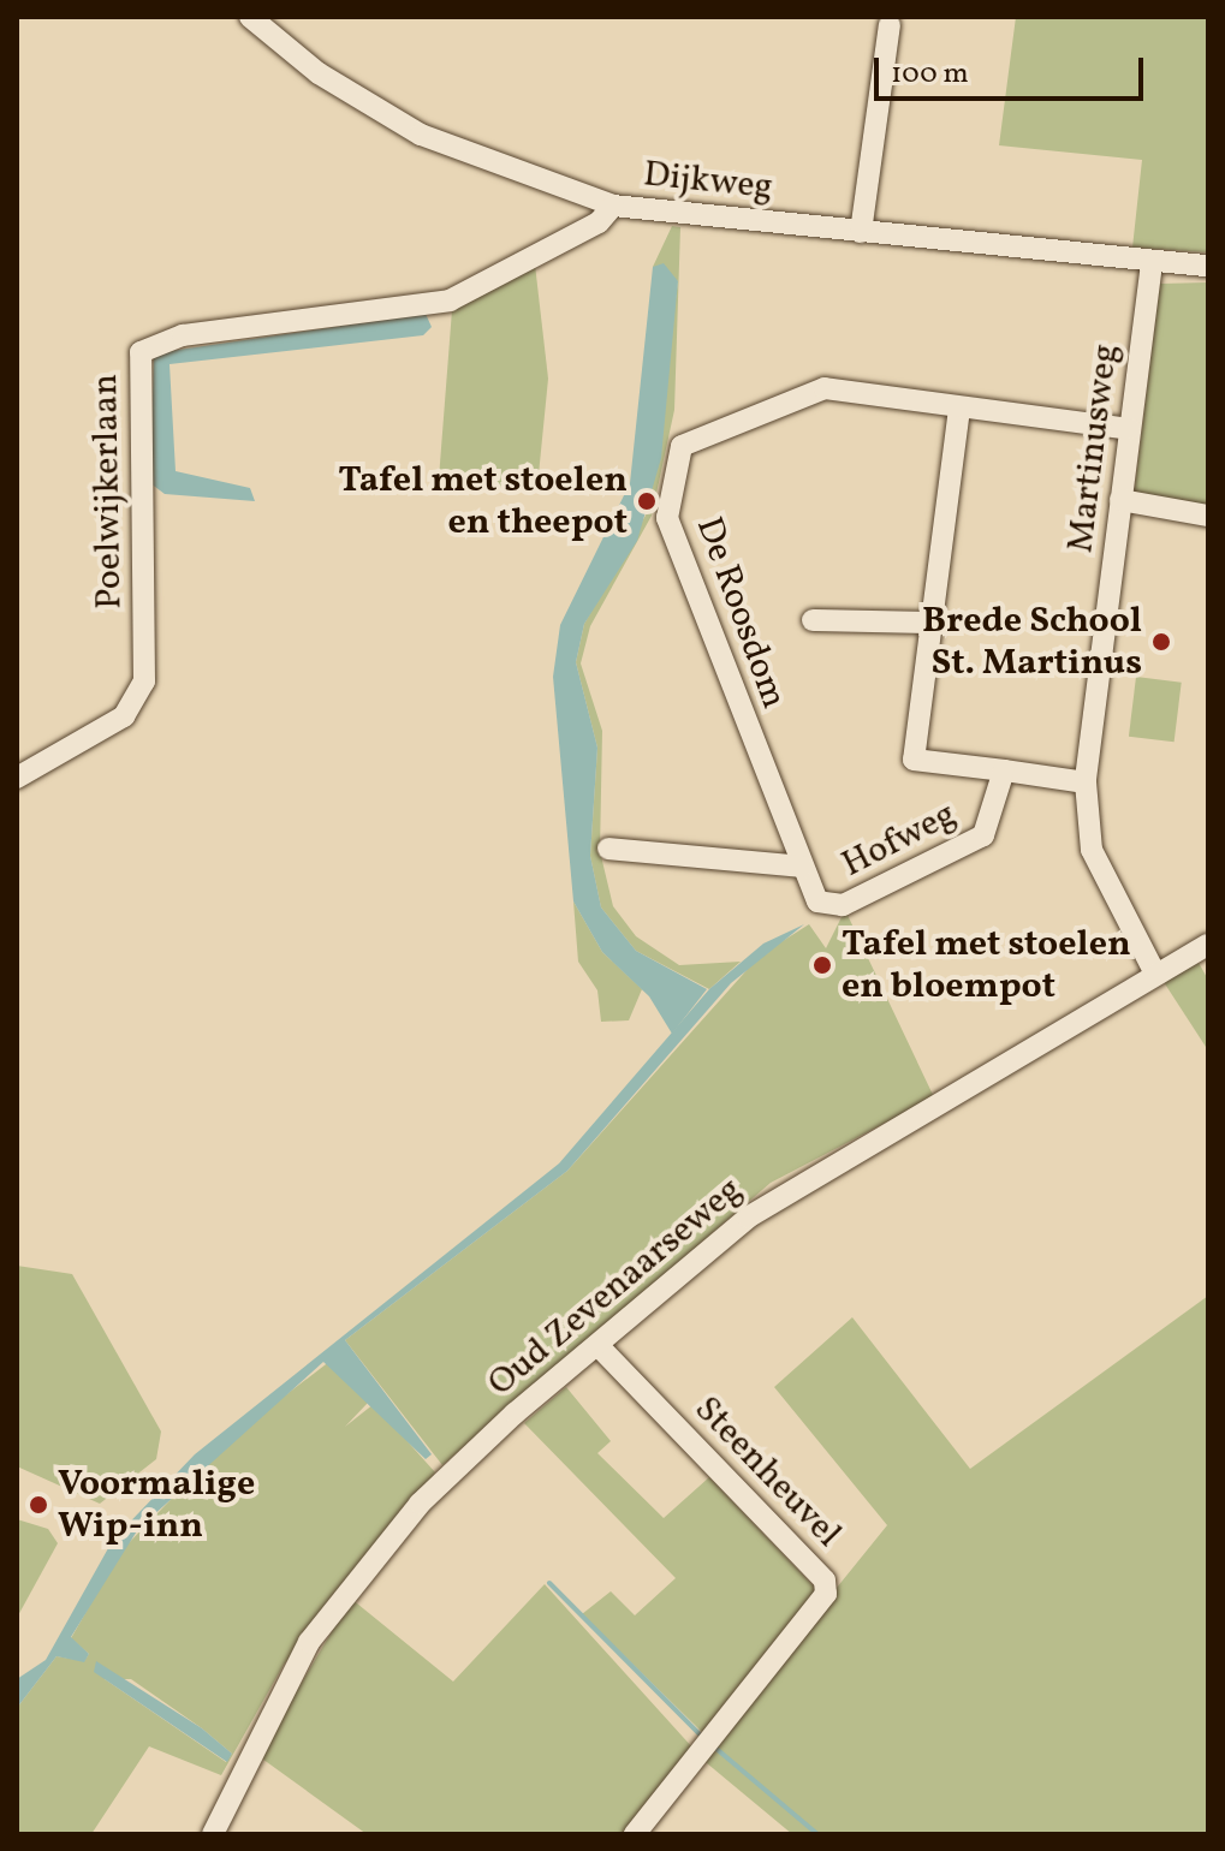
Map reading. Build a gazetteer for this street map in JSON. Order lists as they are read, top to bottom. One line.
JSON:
{"streets":{"street":["Dijkweg","Martinusweg","Poelwijkerlaan","De Roosdom","Hofweg","Oud Zevenaarseweg","Steenheuvel"]},"crossings":[["Dijkweg","Martinusweg"],["Dijkweg","Poelwijkerlaan"],["Martinusweg","Hofweg"],["Martinusweg","Oud Zevenaarseweg"],["De Roosdom","Hofweg"],["Oud Zevenaarseweg","Steenheuvel"]],"places":["Tafel met stoelen en theepot","Brede School St. Martinus","Tafel met stoelen en bloempot","Voormalige Wip-inn"],"scale_bar":"100 m"}
